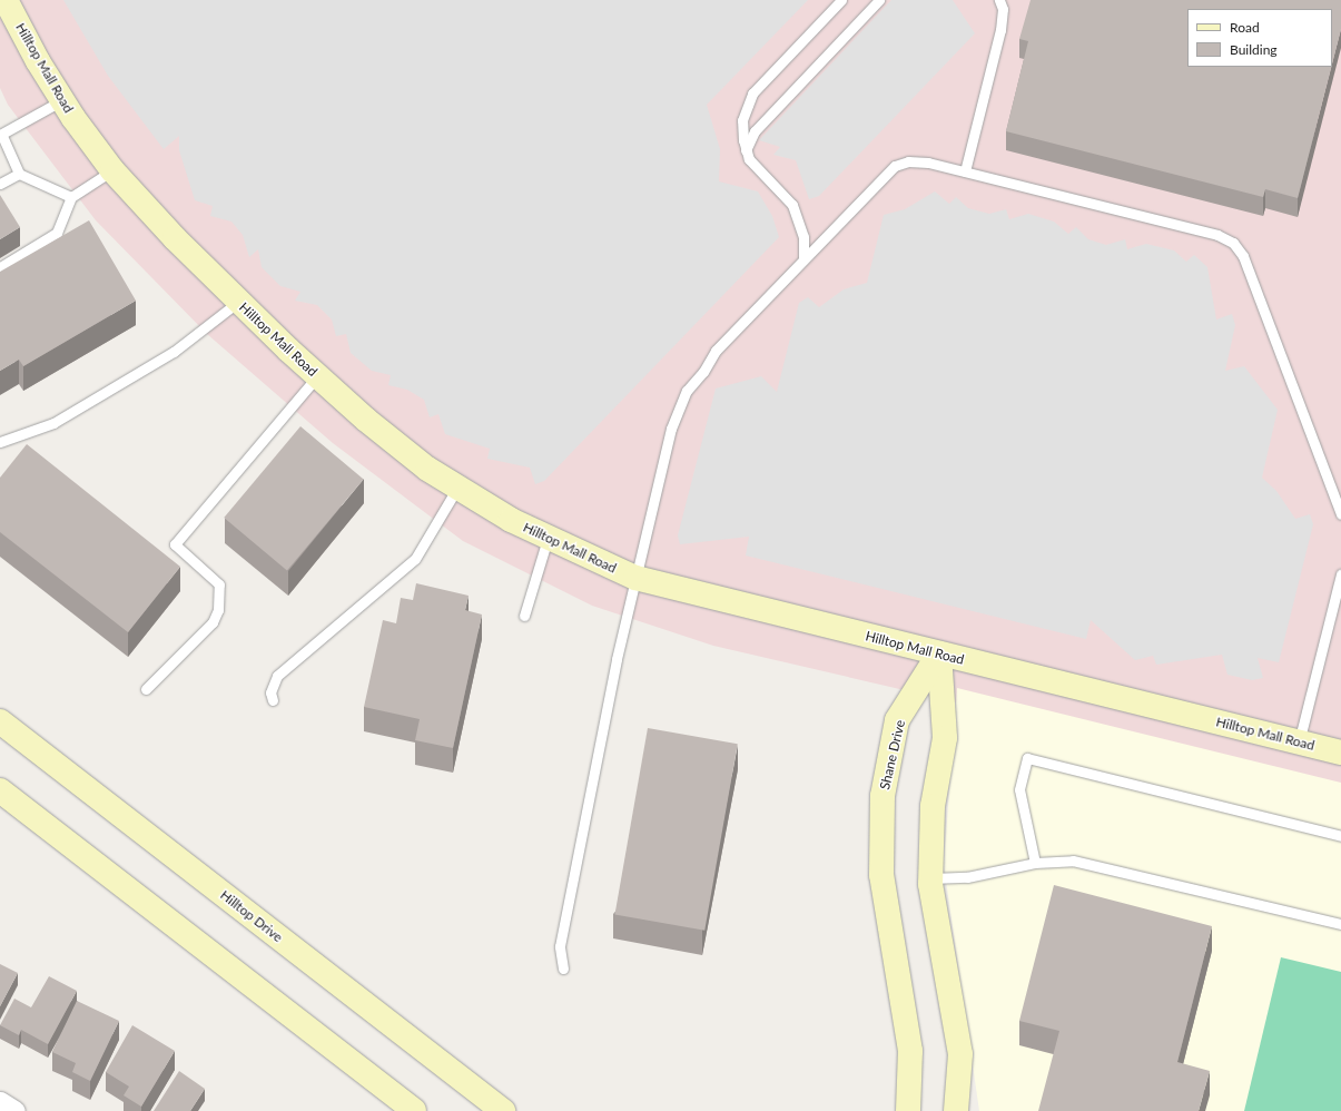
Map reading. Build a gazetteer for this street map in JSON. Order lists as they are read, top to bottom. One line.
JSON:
{"streets":{"street":["Hilltop Mall Road","Shane Drive","Hilltop Drive"]},"crossings":[["Hilltop Mall Road","Shane Drive"]],"legend":["Road","Building"]}
